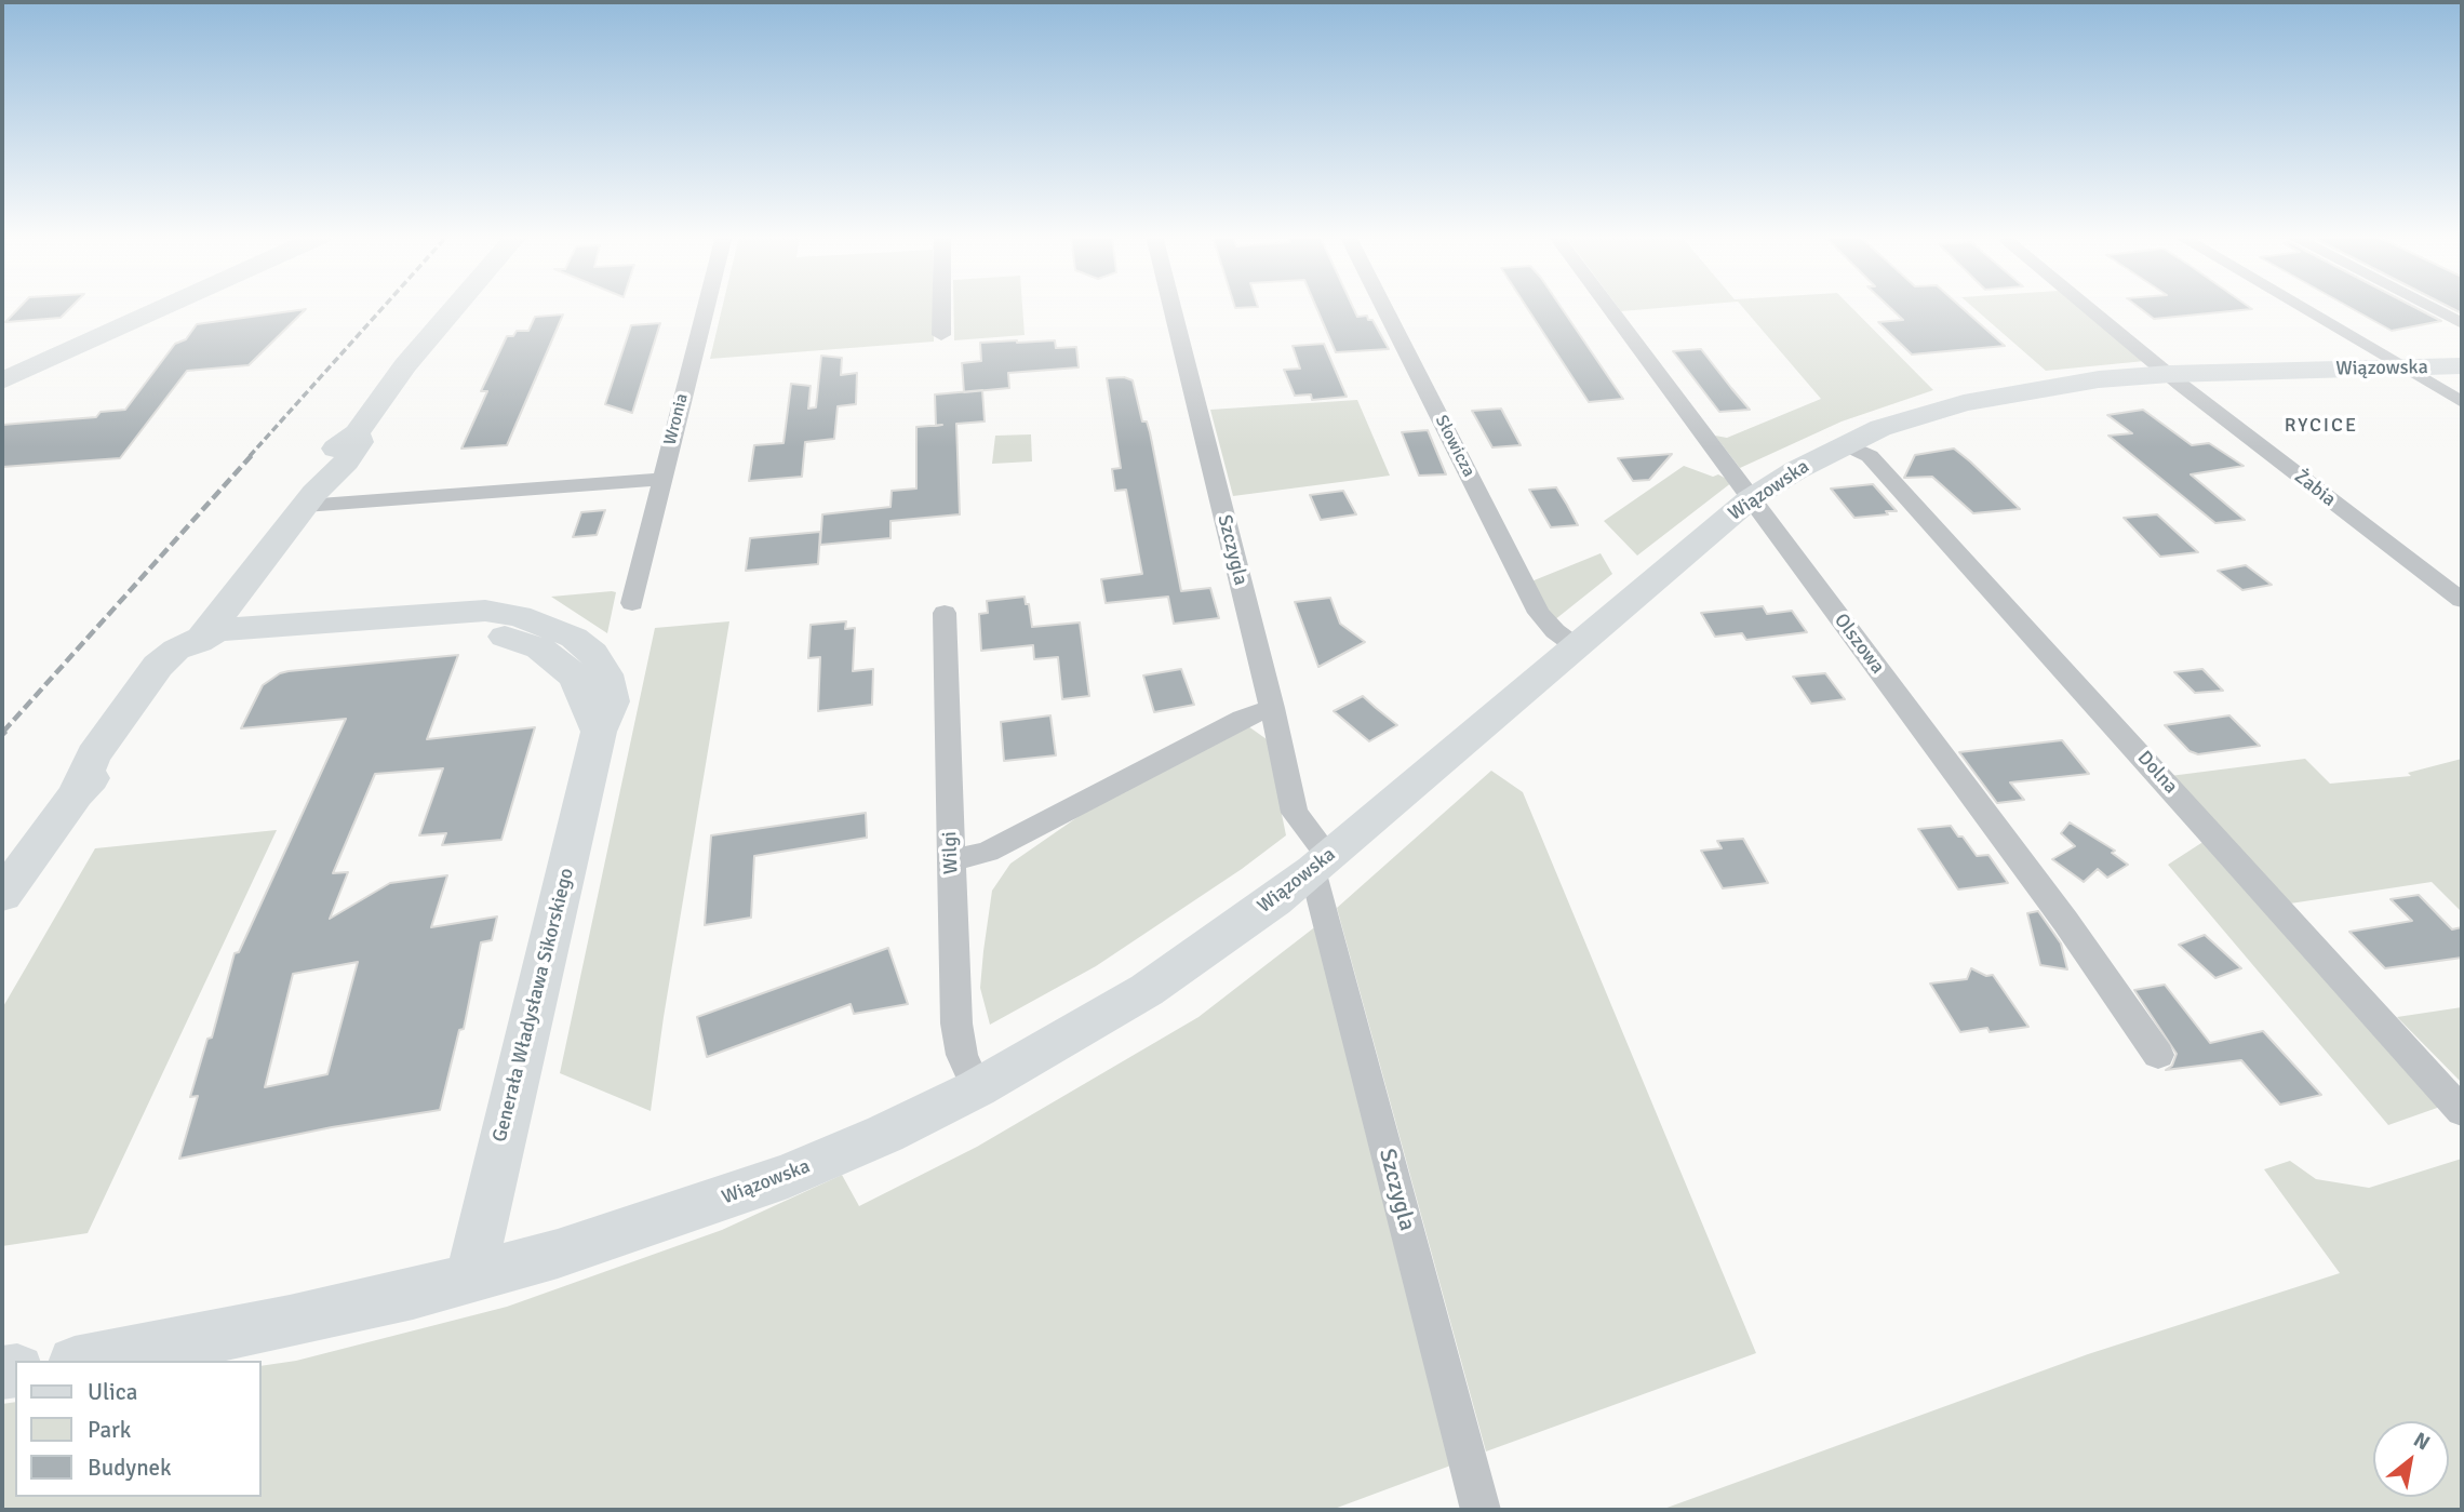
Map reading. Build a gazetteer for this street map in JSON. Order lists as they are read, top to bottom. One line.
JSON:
{"streets":{"main road":["Wiązowska","Generała Władysława Sikorskiego"],"street":["Wronia","Słowicza","Żabia","Szczygla","Olszowa","Dolna","Wilgi"]},"crossings":[["Wiązowska","Słowicza"],["Wiązowska","Żabia"],["Wiązowska","Szczygla"],["Wiązowska","Olszowa"],["Wiązowska","Dolna"],["Wiązowska","Wilgi"],["Wiązowska","Generała Władysława Sikorskiego"]],"districts":["RYCICE"],"legend":["Ulica","Park","Budynek"],"north":"top right"}
